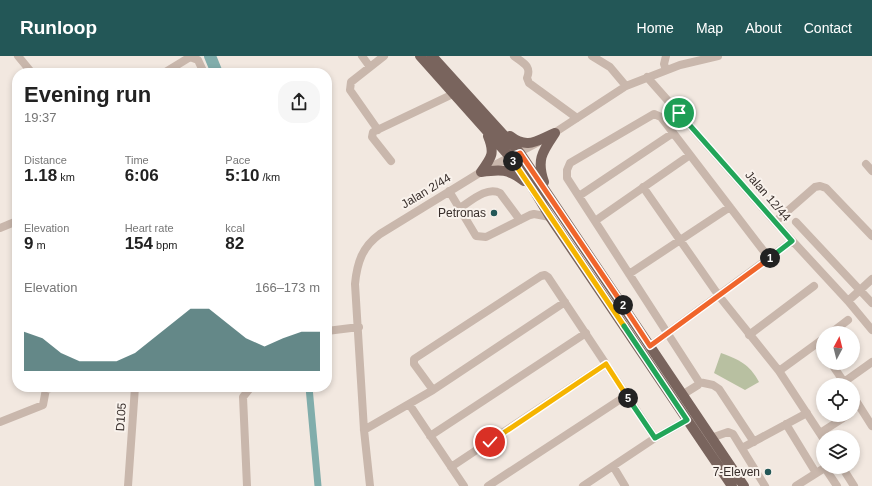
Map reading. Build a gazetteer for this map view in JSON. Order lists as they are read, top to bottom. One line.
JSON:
{"streets":{"street":["Jalan 2/44","Jalan 12/44","D105"]},"crossings":[["Jalan 2/44","Jalan 12/44"]],"places":["Petronas","7-Eleven"],"north":"top","page":{"header":"Runloop","nav":["Home","Map","About","Contact"],"heading":["Evening run","19:37"],"stats":[["Distance","1.18 km"],["Time","6:06"],["Pace","5:10 /km"],["Elevation","9 m"],["Heart rate","154 bpm"],["kcal","82"]],"pins":["3","1","2","5"],"chart":["Elevation","166–173 m"]}}
